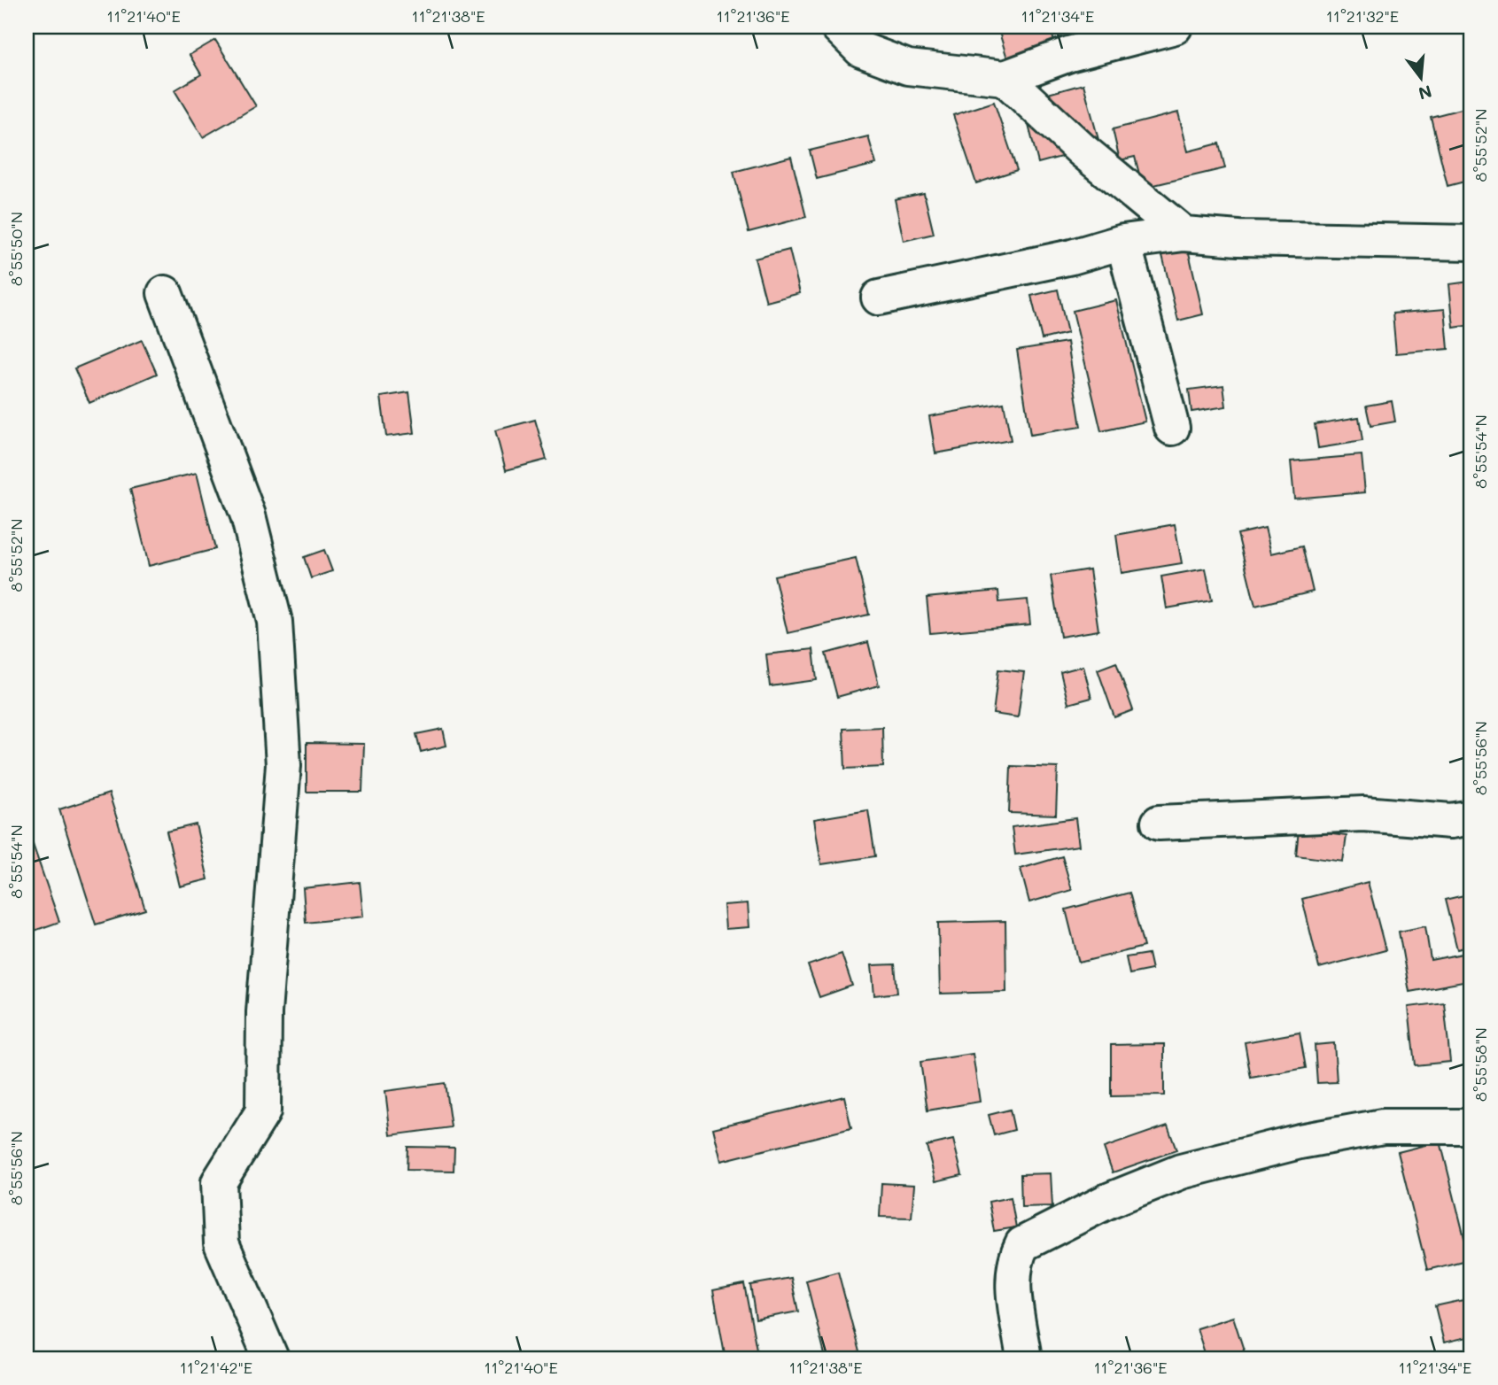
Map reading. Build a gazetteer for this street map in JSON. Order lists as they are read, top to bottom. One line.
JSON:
{"north":"bottom","coordinates":["11°21'40\"E","11°21'38\"E","11°21'36\"E","11°21'34\"E","11°21'32\"E","8°55'52\"N","8°55'50\"N","8°55'54\"N","8°55'56\"N","8°55'58\"N","11°21'42\"E"]}
